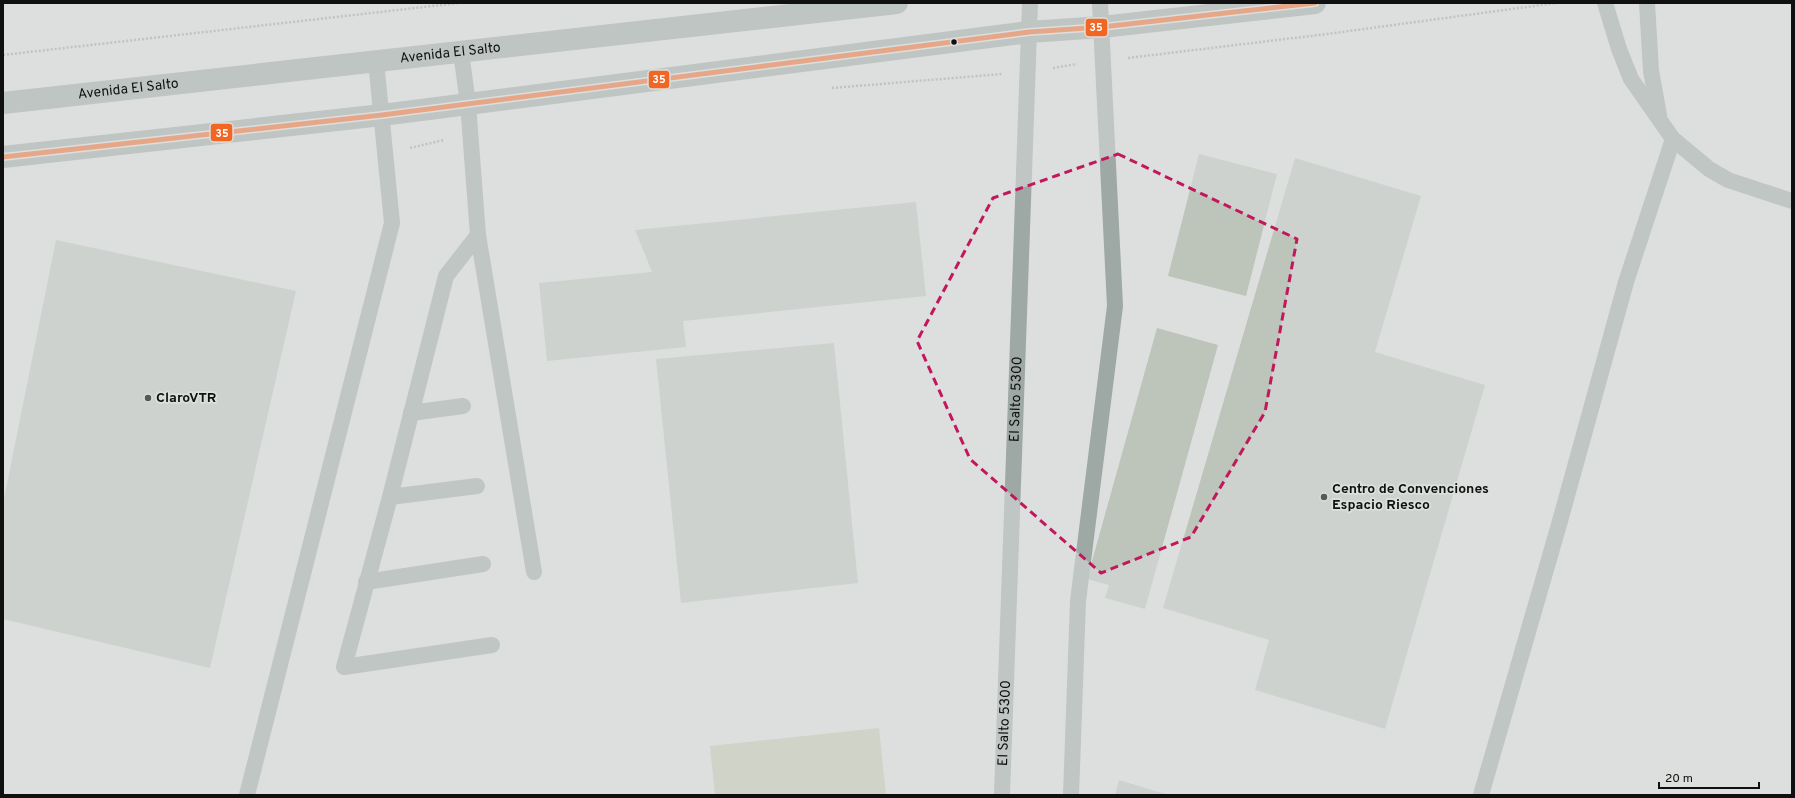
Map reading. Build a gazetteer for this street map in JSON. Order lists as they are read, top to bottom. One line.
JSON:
{"streets":{"main road":["Avenida El Salto"],"lane":["El Salto 5300"]},"places":["ClaroVTR","Centro de Convenciones Espacio Riesco"],"lines":["transit line 35"],"scale_bar":"20 m"}
